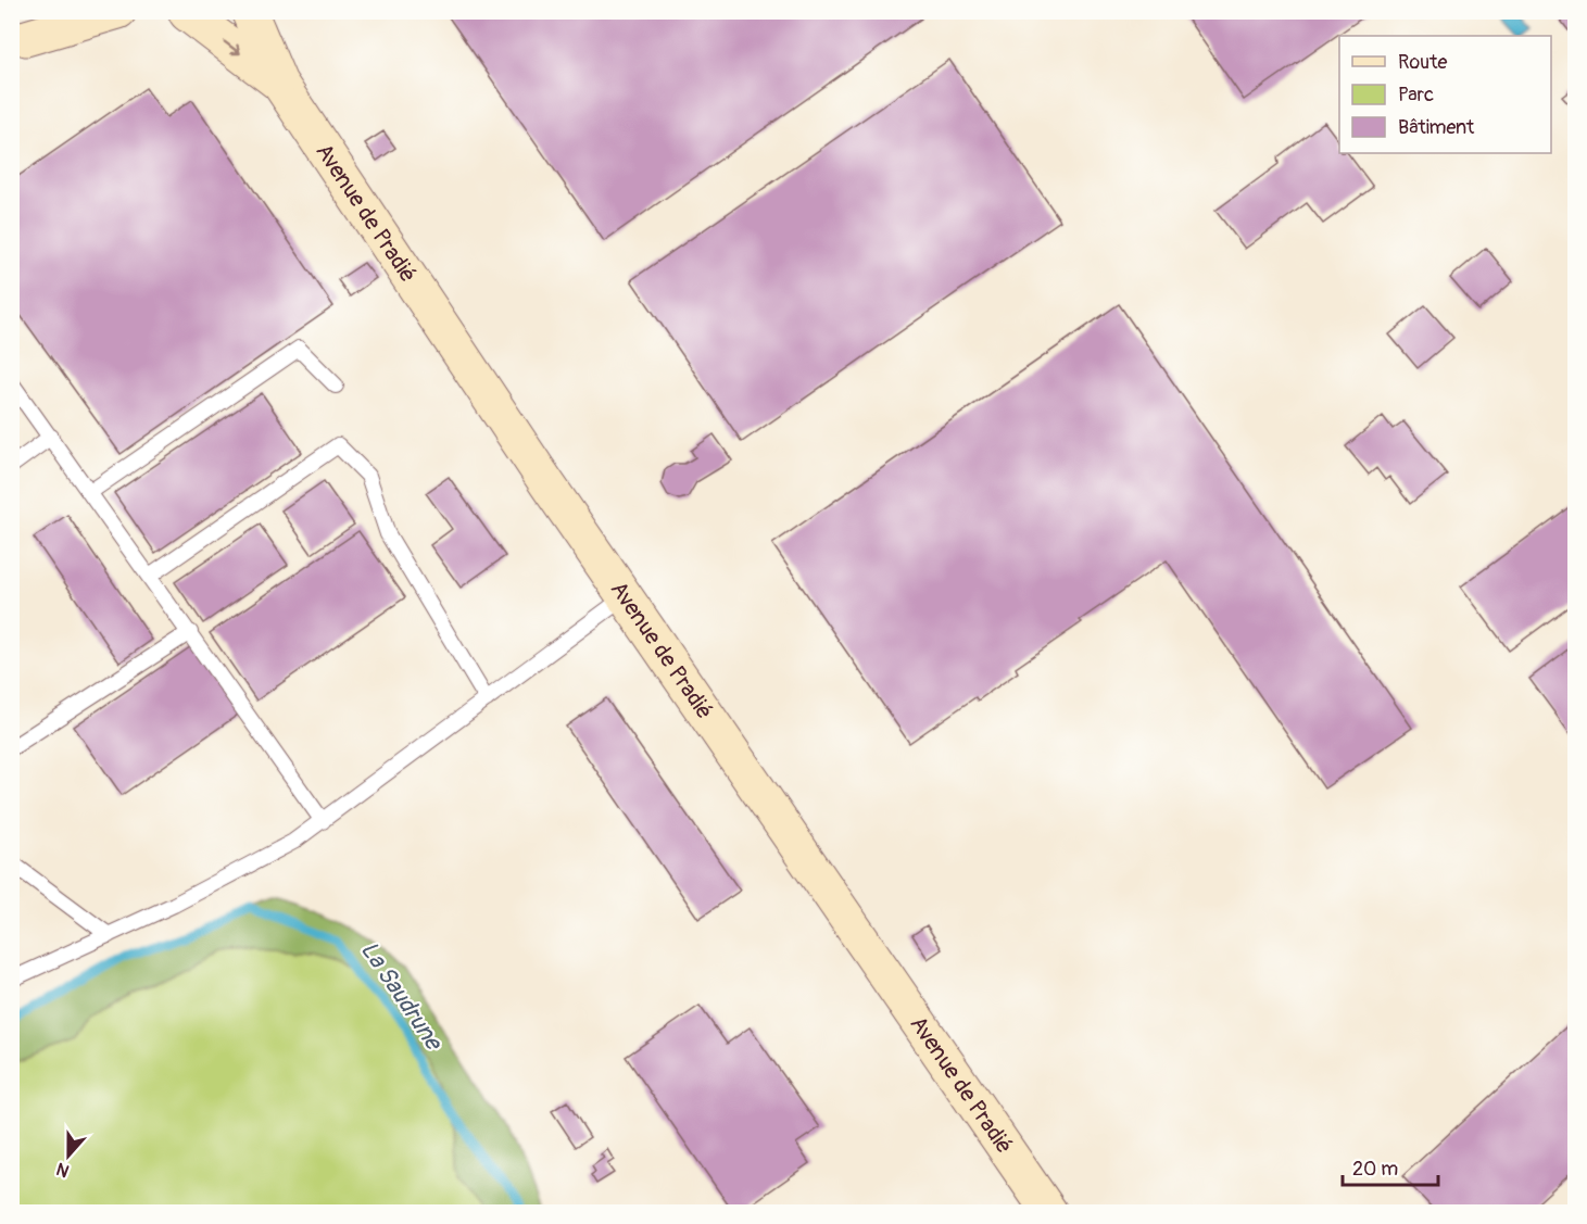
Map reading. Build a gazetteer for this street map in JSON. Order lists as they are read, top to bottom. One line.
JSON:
{"streets":{"street":["Avenue de Pradié"]},"water":["La Saudrune"],"legend":["Route","Parc","Bâtiment"],"scale_bar":"20 m","north":"bottom"}
